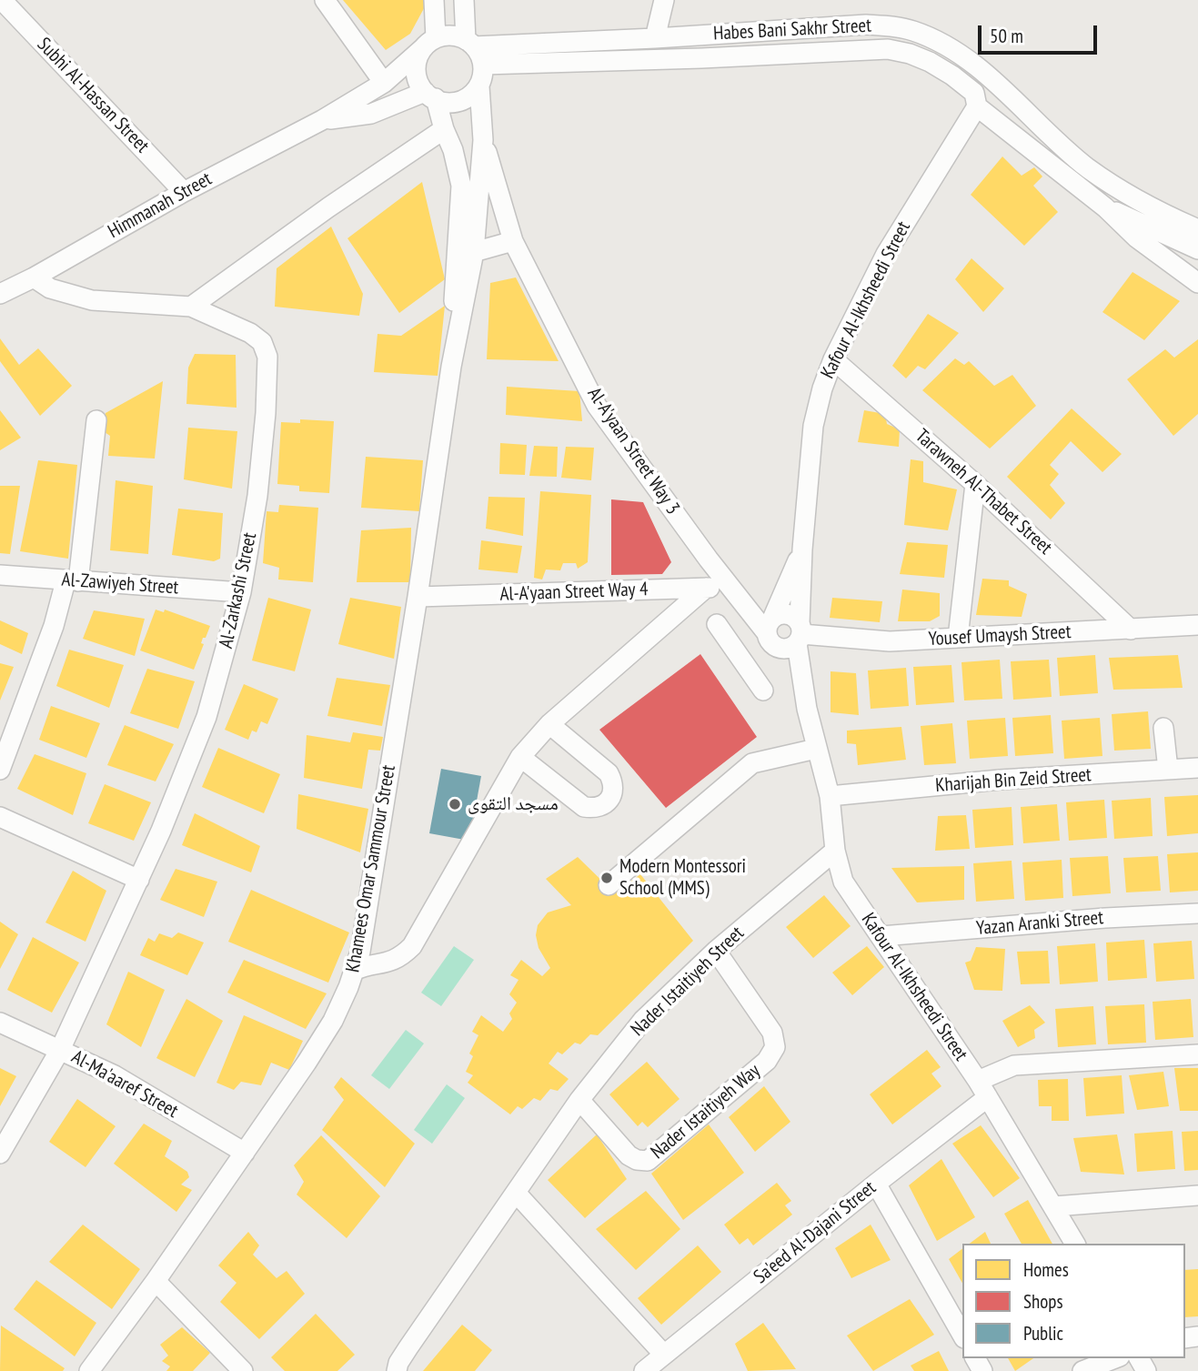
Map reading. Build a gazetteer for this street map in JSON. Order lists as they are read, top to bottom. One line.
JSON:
{"streets":{"street":["Habes Bani Sakhr Street","Subhi Al-Hassan Street","Himmanah Street","Kafour Al-Ikhsheedi Street","Al-A'yaan Street Way 3","Tarawneh Al-Thabet Street","Al-Zawiyeh Street","Al-Zarkashi Street","Al-A'yaan Street Way 4","Yousef Umaysh Street","Kharijah Bin Zeid Street","Khamees Omar Sammour Street","Yazan Aranki Street","Nader Istaitiyeh Street","Al-Ma'aaref Street","Nader Istaitiyeh Way","Sa'eed Al-Dajani Street"]},"crossings":[["Habes Bani Sakhr Street","Himmanah Street"],["Habes Bani Sakhr Street","Kafour Al-Ikhsheedi Street"],["Habes Bani Sakhr Street","Khamees Omar Sammour Street"],["Subhi Al-Hassan Street","Himmanah Street"],["Himmanah Street","Al-Zarkashi Street"],["Himmanah Street","Khamees Omar Sammour Street"],["Kafour Al-Ikhsheedi Street","Al-A'yaan Street Way 3"],["Kafour Al-Ikhsheedi Street","Tarawneh Al-Thabet Street"],["Kafour Al-Ikhsheedi Street","Yousef Umaysh Street"],["Kafour Al-Ikhsheedi Street","Kharijah Bin Zeid Street"],["Kafour Al-Ikhsheedi Street","Yazan Aranki Street"],["Kafour Al-Ikhsheedi Street","Nader Istaitiyeh Street"],["Kafour Al-Ikhsheedi Street","Sa'eed Al-Dajani Street"],["Al-A'yaan Street Way 3","Al-A'yaan Street Way 4"],["Al-A'yaan Street Way 3","Yousef Umaysh Street"],["Al-A'yaan Street Way 3","Khamees Omar Sammour Street"],["Tarawneh Al-Thabet Street","Yousef Umaysh Street"],["Al-Zawiyeh Street","Al-Zarkashi Street"],["Al-Zarkashi Street","Al-Ma'aaref Street"],["Al-A'yaan Street Way 4","Khamees Omar Sammour Street"],["Khamees Omar Sammour Street","Al-Ma'aaref Street"],["Nader Istaitiyeh Street","Nader Istaitiyeh Way"]],"places":["مسجد التقوى","Modern Montessori School (MMS)"],"legend":["Homes","Shops","Public"],"scale_bar":"50 m"}
